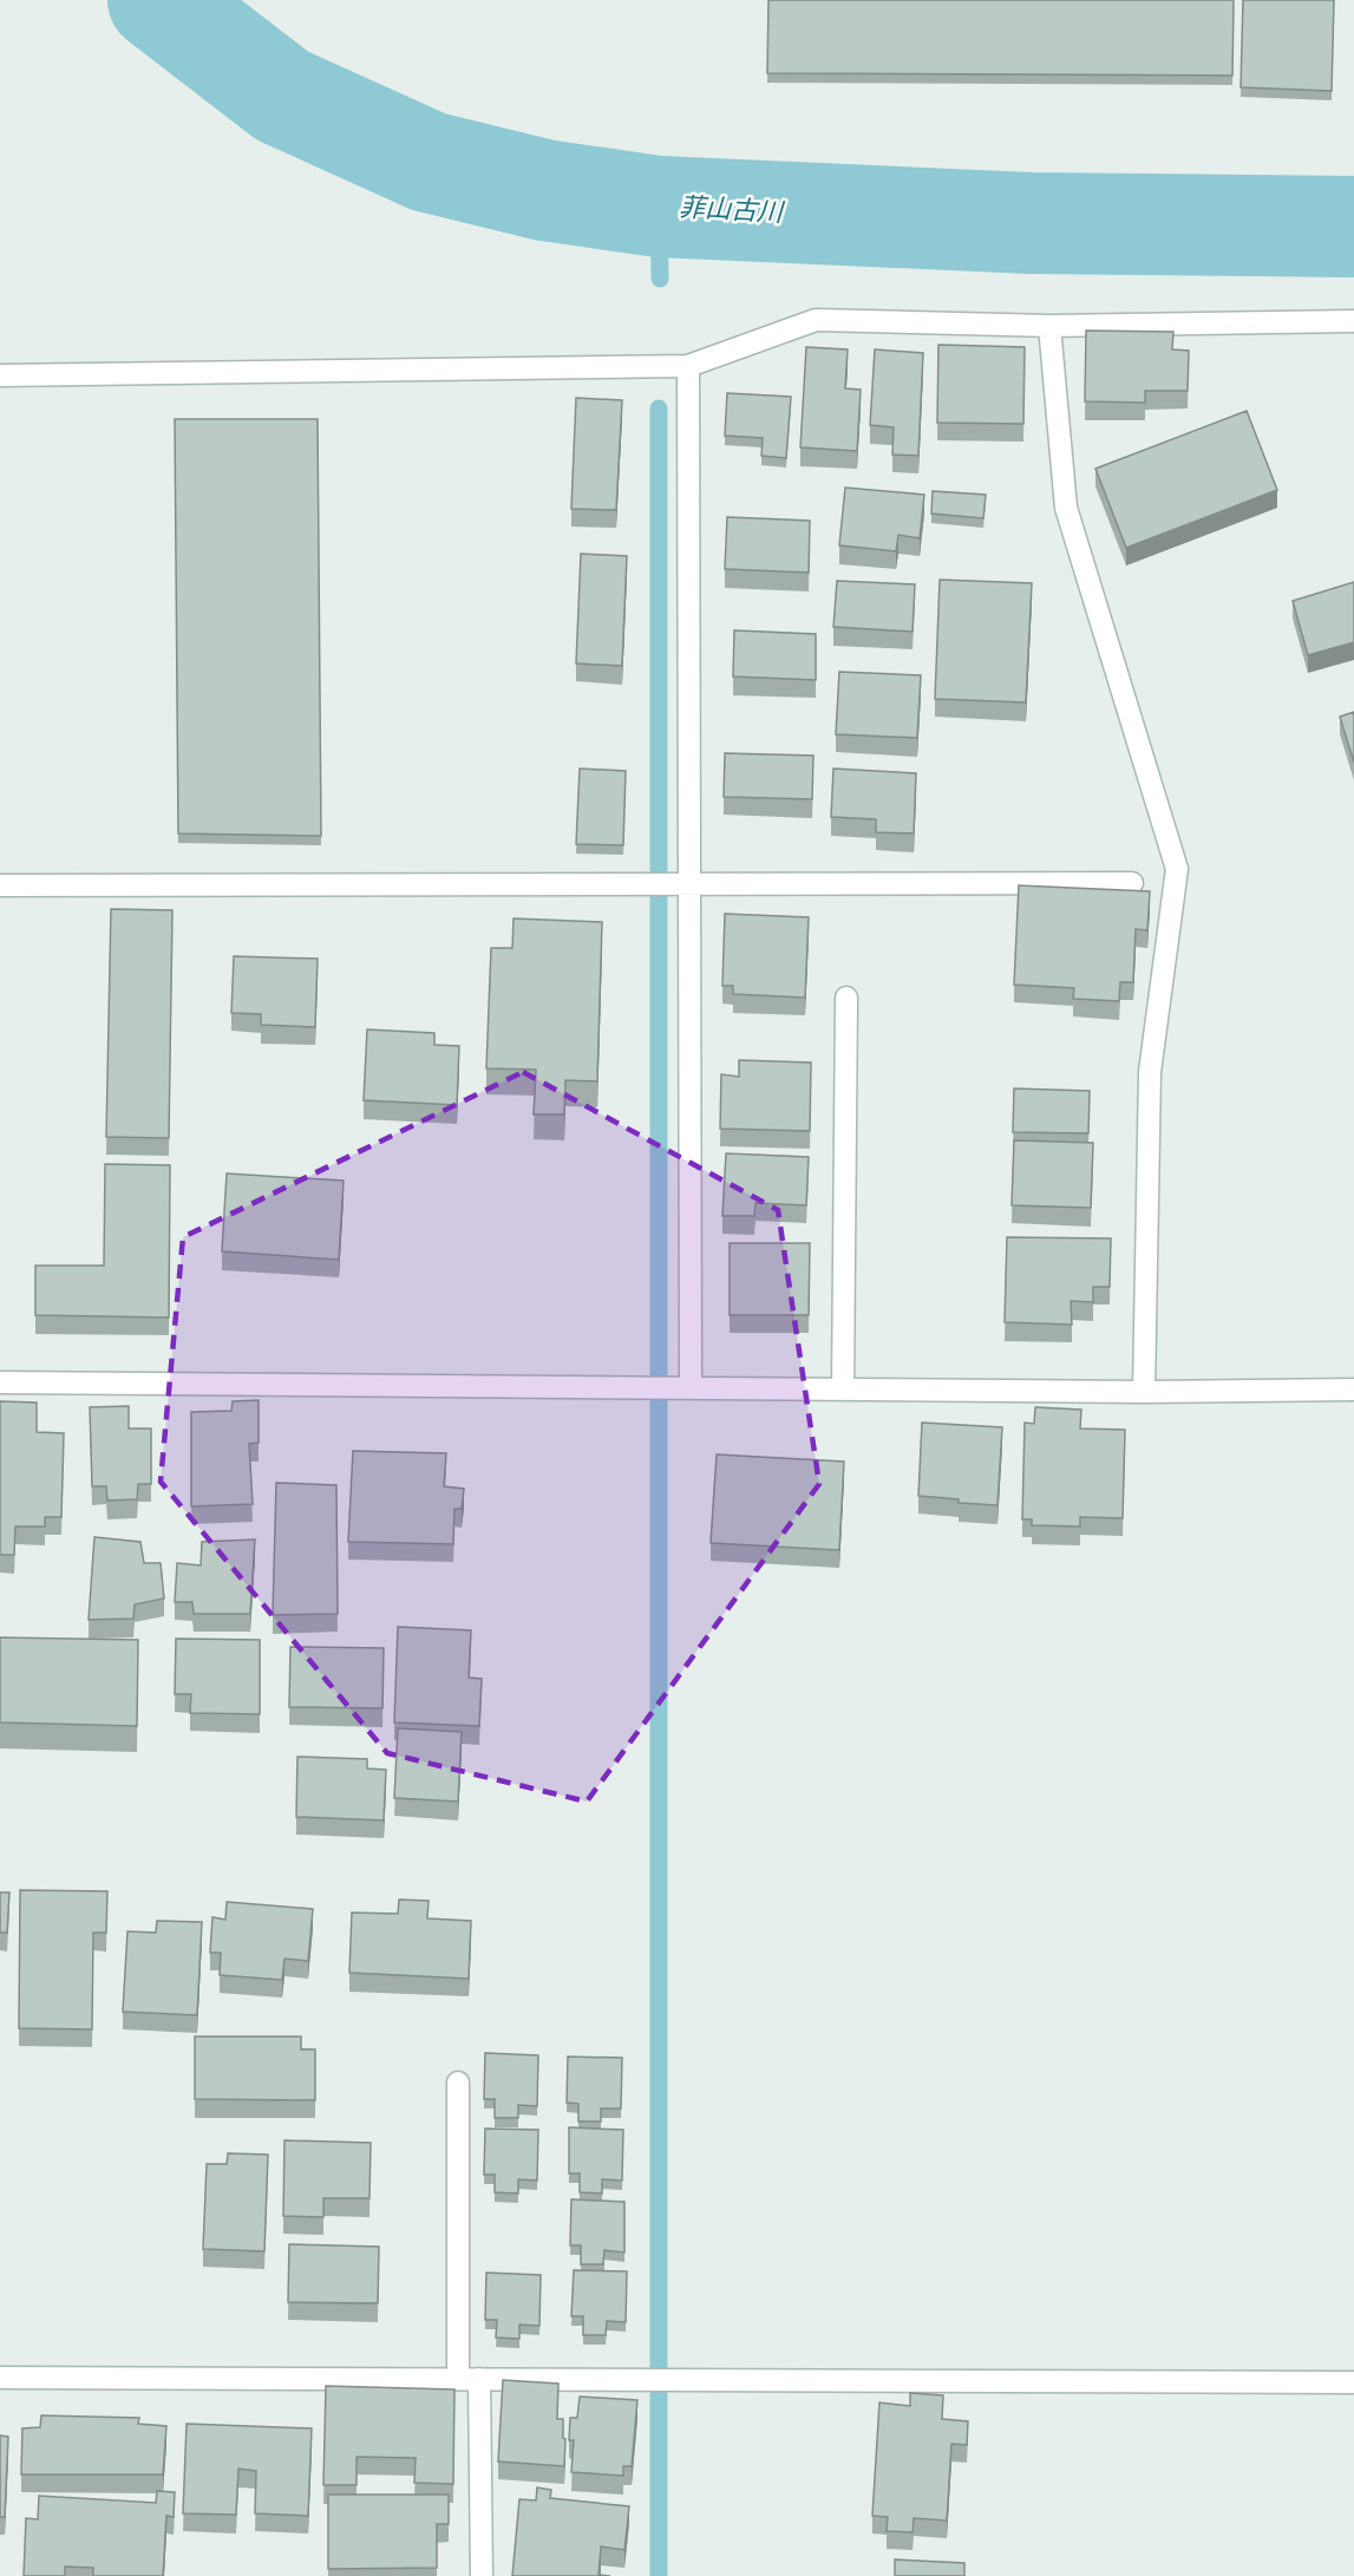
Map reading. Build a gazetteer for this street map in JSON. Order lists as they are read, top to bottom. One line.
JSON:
{"water":["菲山古川"]}
